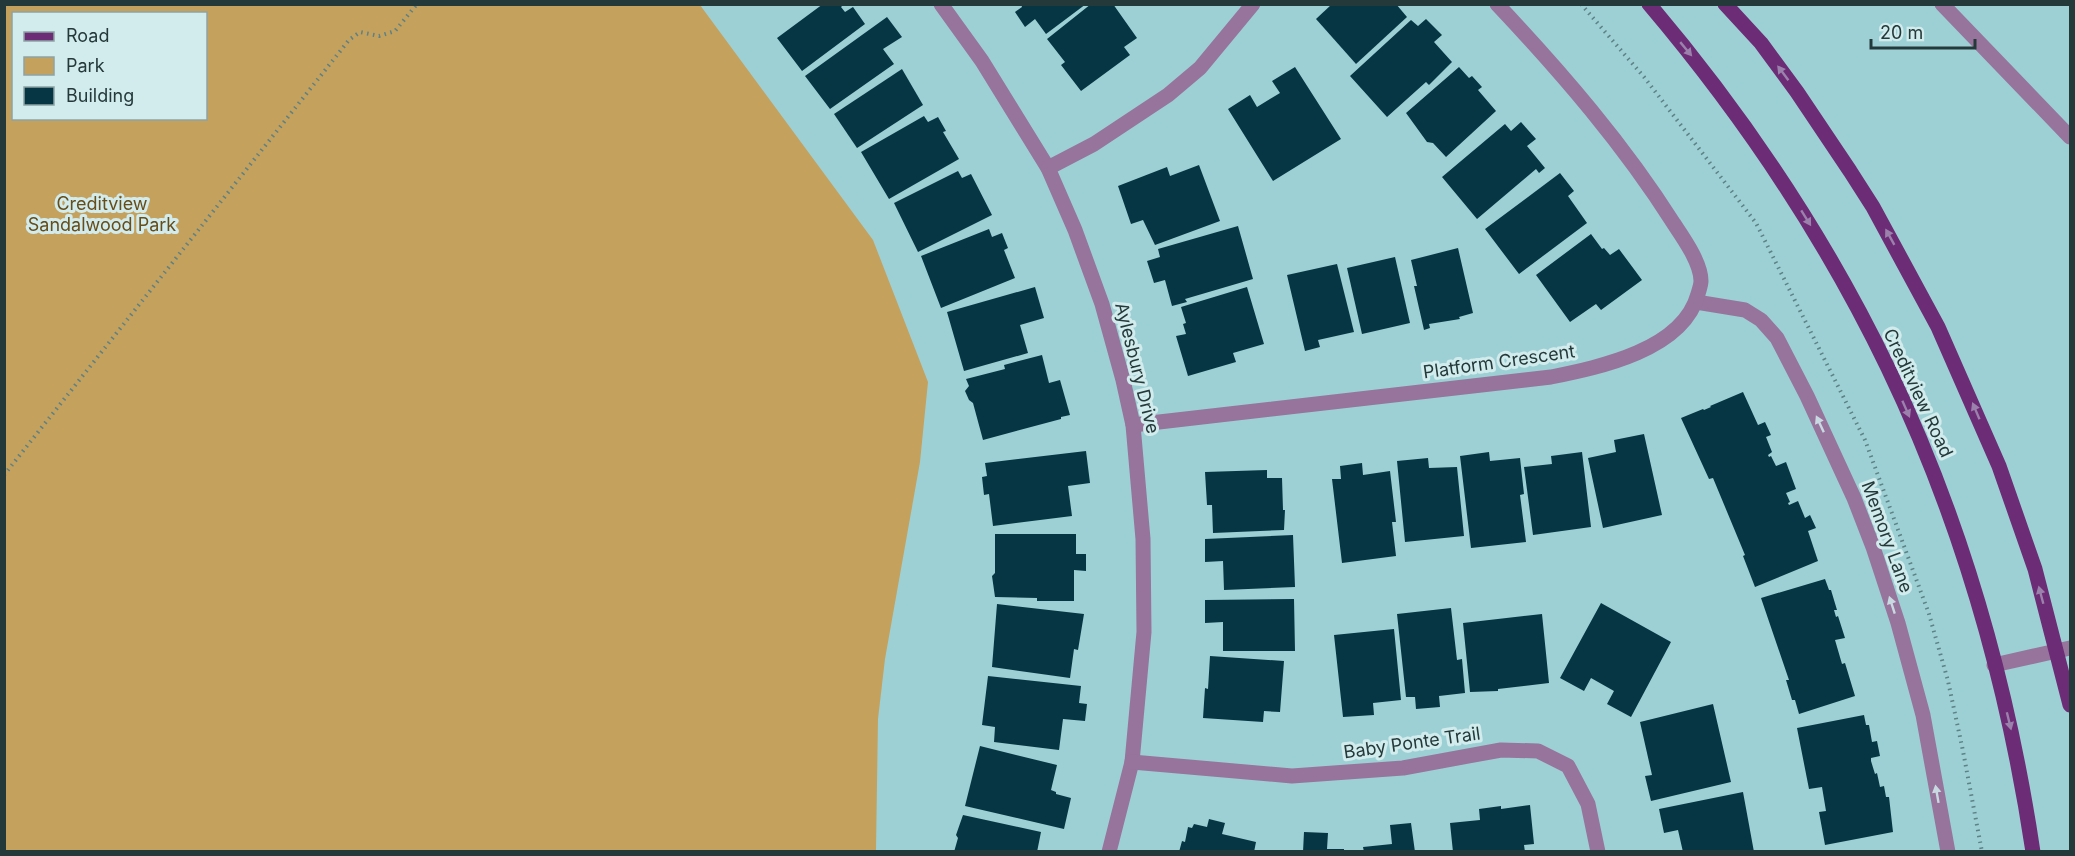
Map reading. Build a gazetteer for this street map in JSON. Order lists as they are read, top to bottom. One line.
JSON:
{"streets":{"main road":["Creditview Road"],"street":["Platform Crescent","Aylesbury Drive","Memory Lane","Baby Ponte Trail"]},"crossings":[["Platform Crescent","Aylesbury Drive"],["Platform Crescent","Memory Lane"],["Aylesbury Drive","Baby Ponte Trail"]],"one_way":["Memory Lane"],"parks":["Creditview Sandalwood Park"],"legend":["Road","Park","Building"],"scale_bar":"20 m"}
